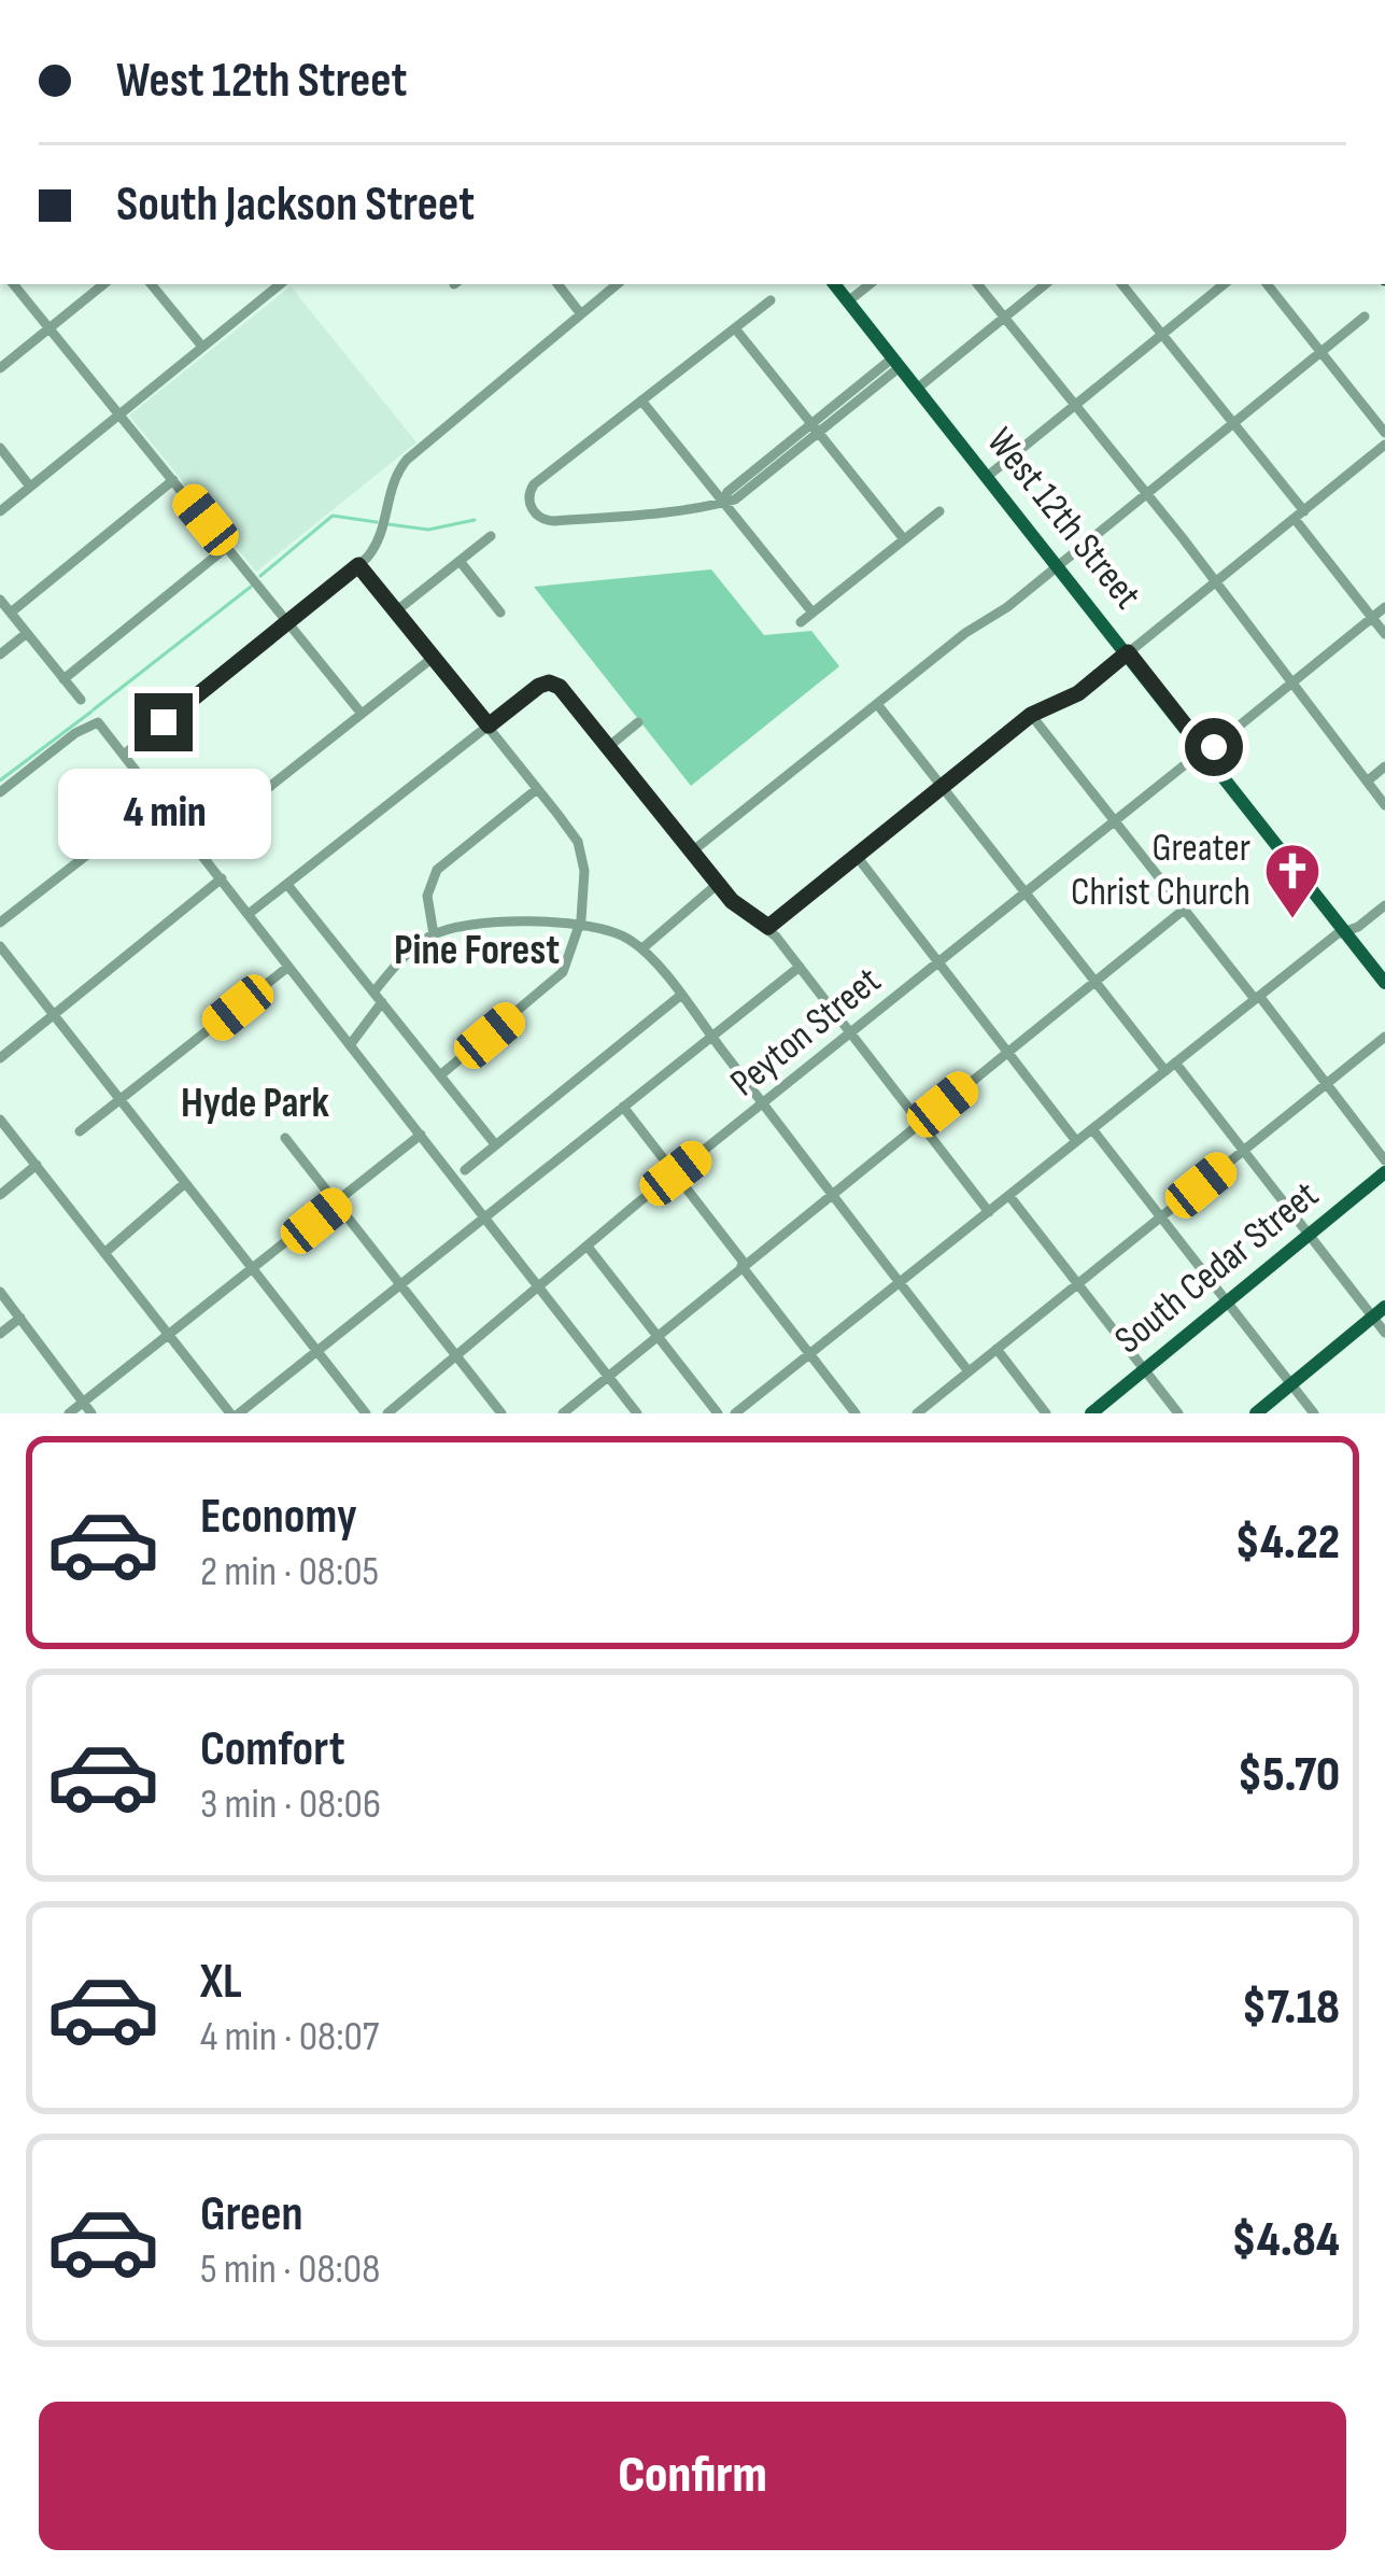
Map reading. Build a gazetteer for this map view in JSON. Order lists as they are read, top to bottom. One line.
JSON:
{"streets":{"main road":["West 12th Street","South Cedar Street"],"street":["Peyton Street"]},"crossings":[["West 12th Street","Peyton Street"]],"districts":["Pine Forest","Hyde Park"],"places":{"church":["Greater Christ Church"]},"page":{"banner":["West 12th Street","South Jackson Street"],"bubble":"4 min","list":[{"name":"Economy","note":"2 min · 08:05","value":"$4.22"},{"name":"Comfort","note":"3 min · 08:06","value":"$5.70"},{"name":"XL","note":"4 min · 08:07","value":"$7.18"},{"name":"Green","note":"5 min · 08:08","value":"$4.84"}],"buttons":"Confirm"}}
